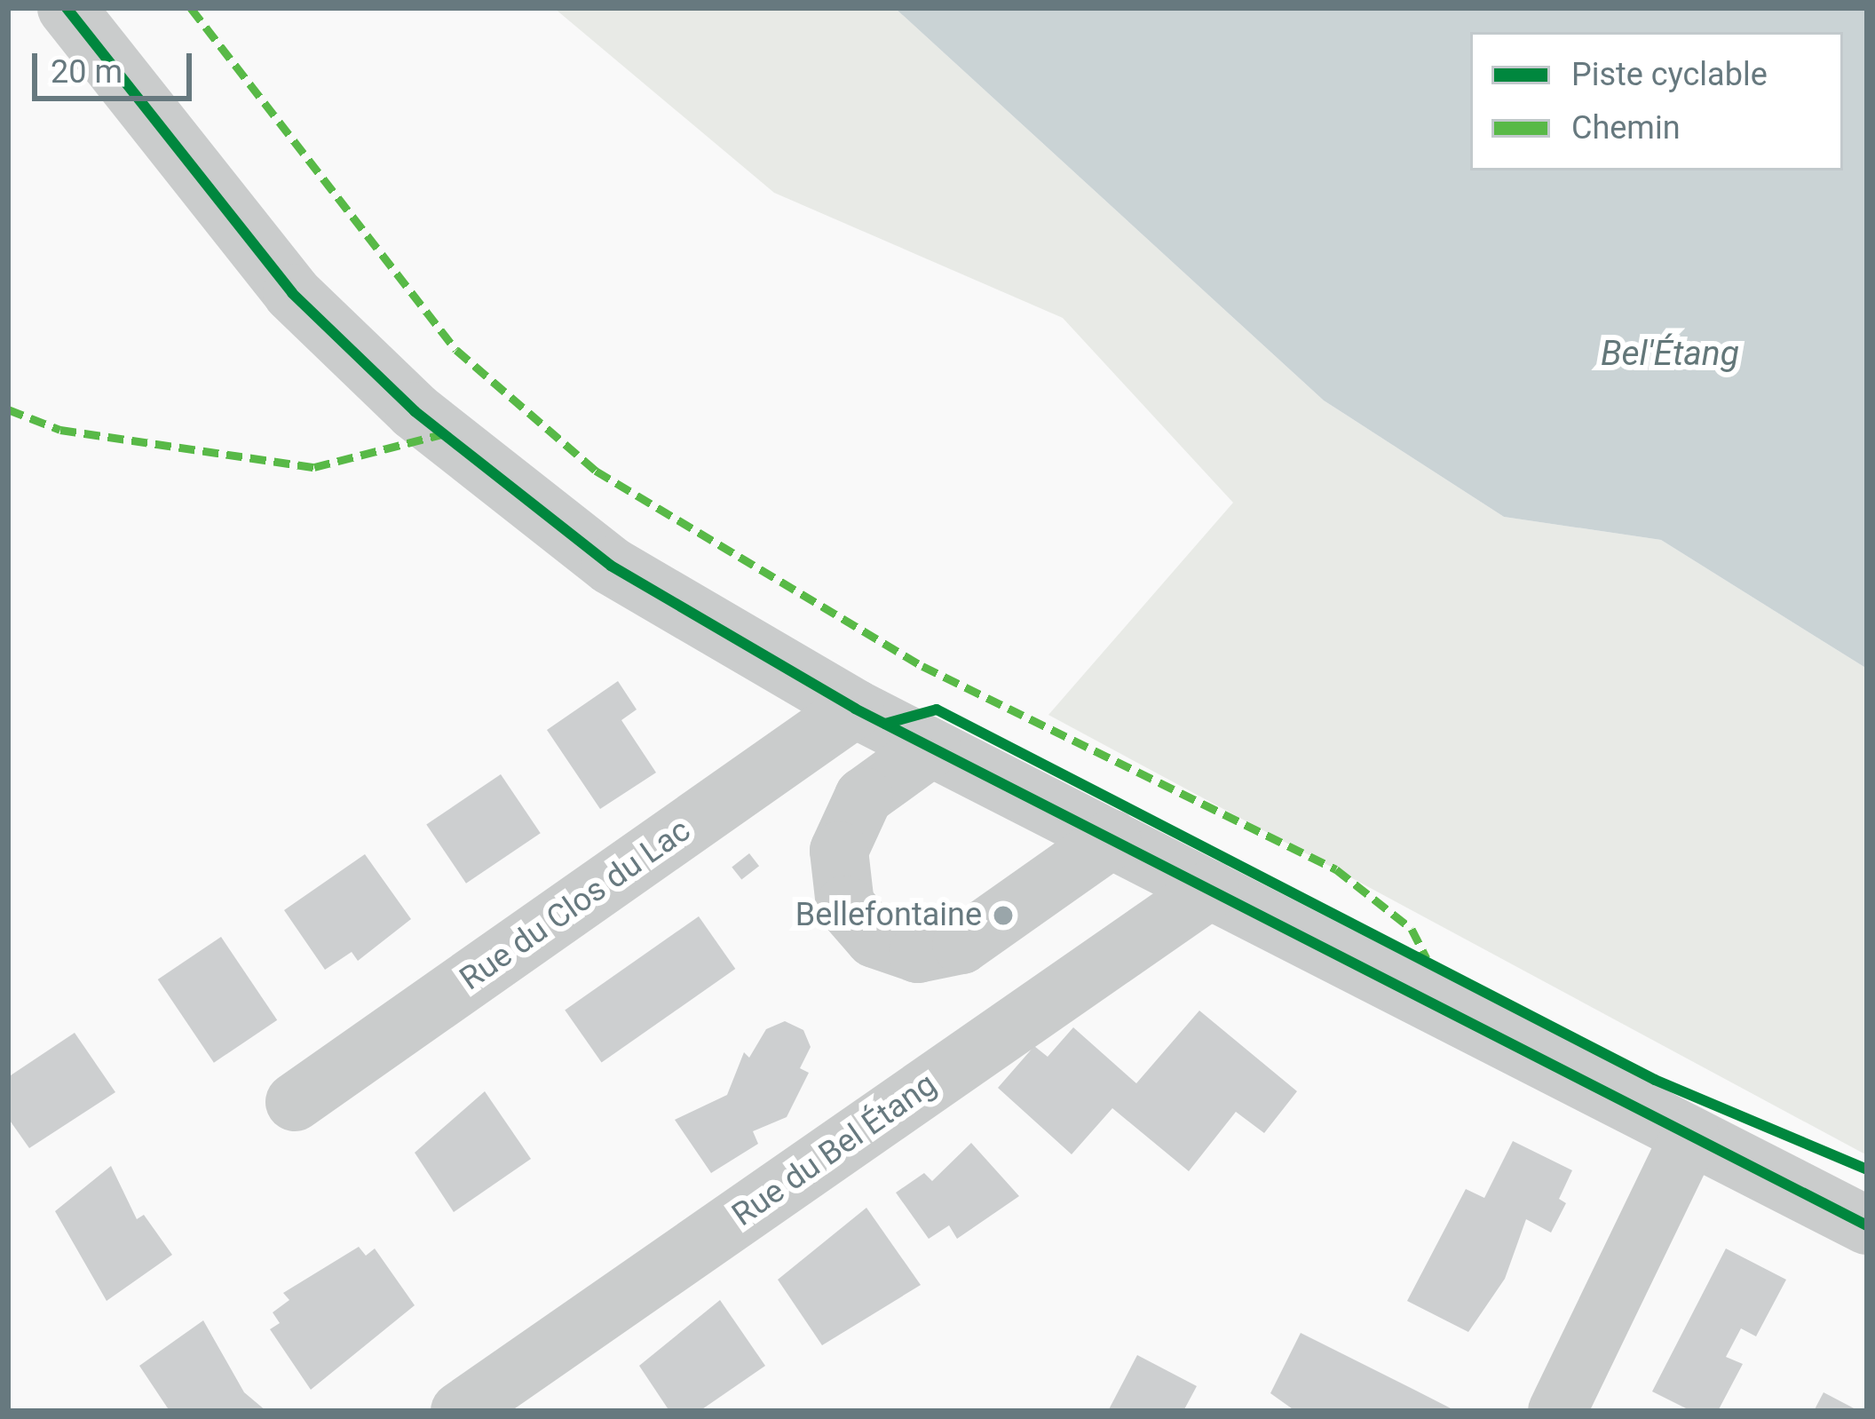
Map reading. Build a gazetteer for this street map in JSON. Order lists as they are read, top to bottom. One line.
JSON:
{"streets":{"street":["Rue du Clos du Lac","Rue du Bel Étang"]},"water":["Bel'Étang"],"places":["Bellefontaine"],"legend":["Piste cyclable","Chemin"],"scale_bar":"20 m"}
